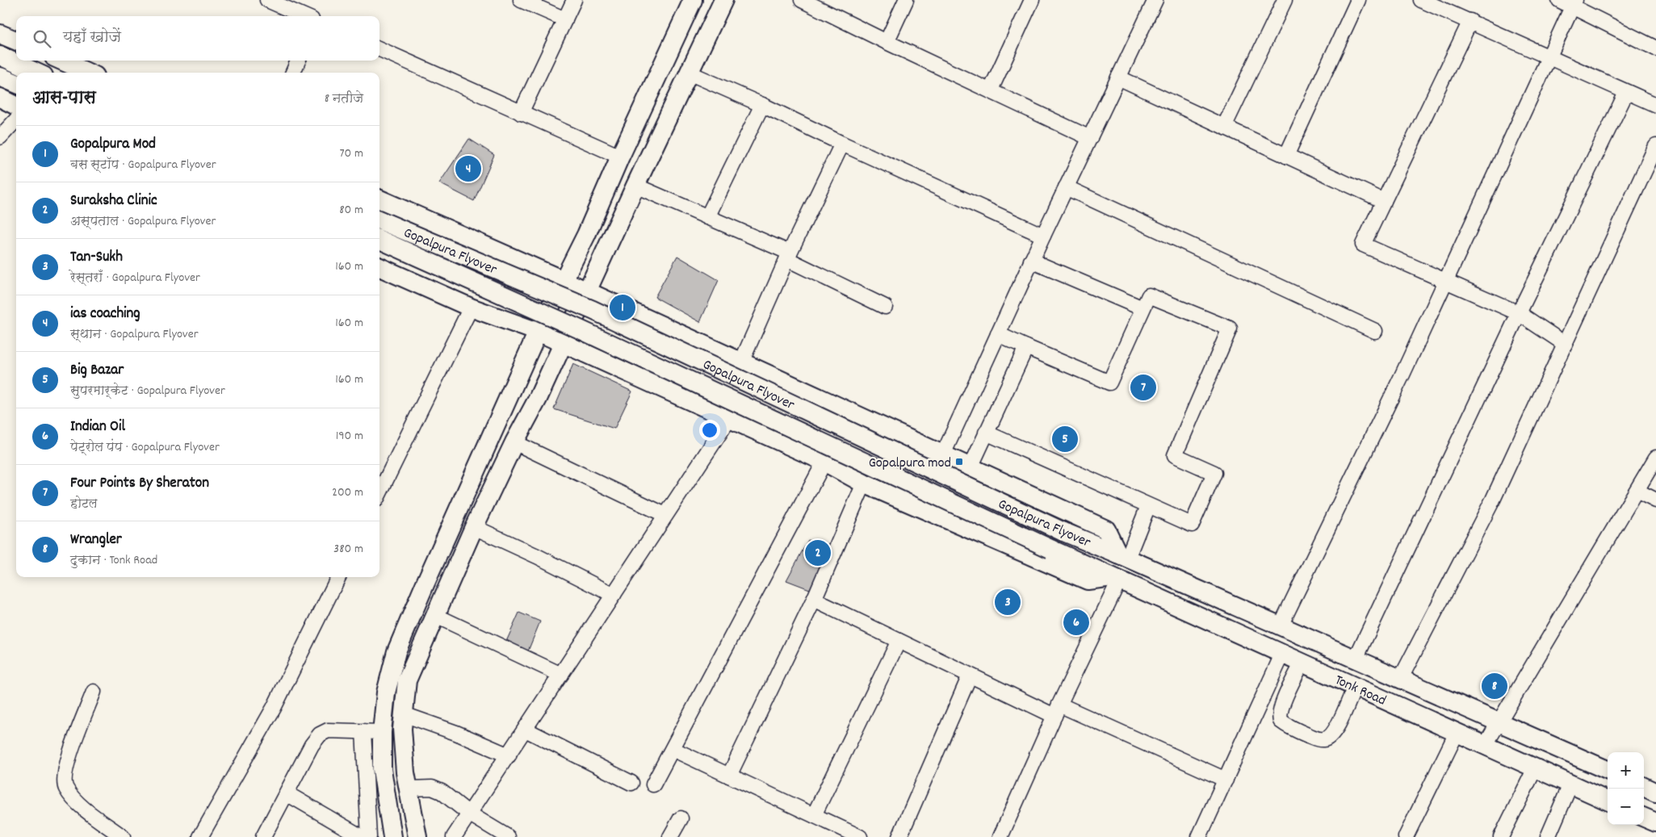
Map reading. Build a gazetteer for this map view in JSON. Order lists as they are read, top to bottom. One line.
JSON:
{"streets":{"main road":["Gopalpura Flyover","Tonk Road"]},"crossings":[["Gopalpura Flyover","Tonk Road"]],"places":{"transit":["Gopalpura mod"]},"page":{"search":"यहाँ खोजें","heading":["आस-पास","8 नतीजे"],"list":[{"mark":"1","name":"Gopalpura Mod","note":"बस स्टॉप · Gopalpura Flyover","value":"70 m"},{"mark":"2","name":"Suraksha Clinic","note":"अस्पताल · Gopalpura Flyover","value":"80 m"},{"mark":"3","name":"Tan-Sukh","note":"रेस्तराँ · Gopalpura Flyover","value":"160 m"},{"mark":"4","name":"ias coaching","note":"स्थान · Gopalpura Flyover","value":"160 m"},{"mark":"5","name":"Big Bazar","note":"सुपरमार्केट · Gopalpura Flyover","value":"160 m"},{"mark":"6","name":"Indian Oil","note":"पेट्रोल पंप · Gopalpura Flyover","value":"190 m"},{"mark":"7","name":"Four Points By Sheraton","note":"होटल","value":"200 m"},{"mark":"8","name":"Wrangler","note":"दुकान · Tonk Road","value":"380 m"}],"pins":["4","1","7","5","2","3","6","8"],"map_buttons":["+","−"]}}
